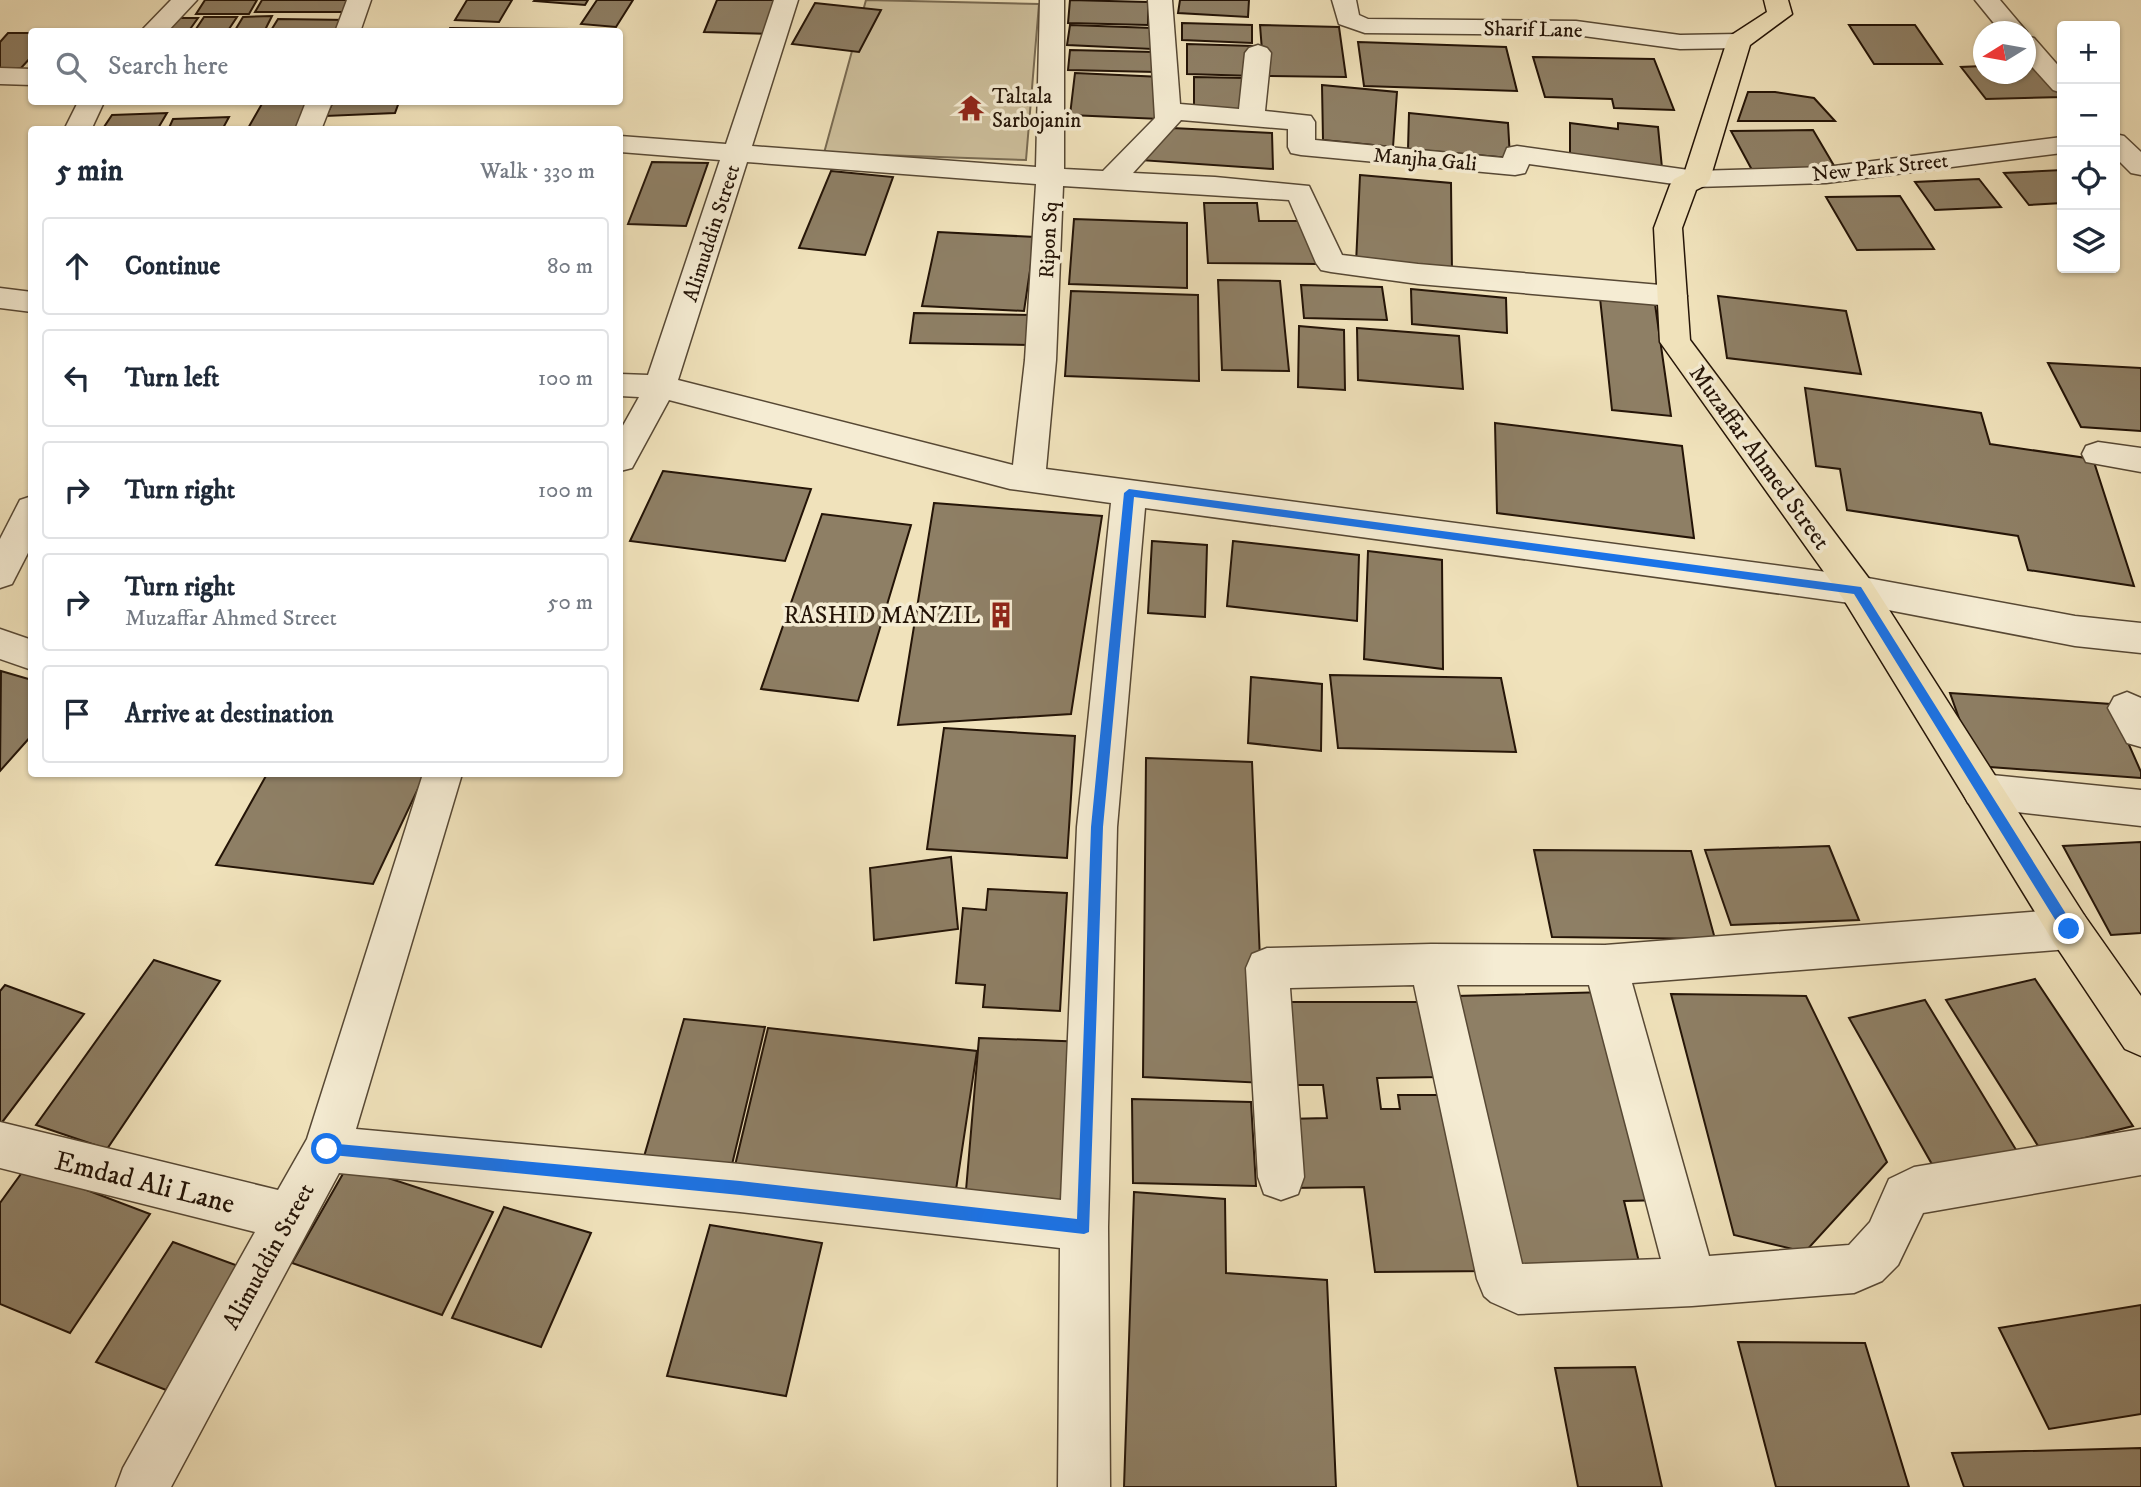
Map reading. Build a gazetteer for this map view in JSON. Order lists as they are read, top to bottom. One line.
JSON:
{"streets":{"main road":["Muzaffar Ahmed Street"],"street":["Sharif Lane","Manjha Gali","New Park Street","Alimuddin Street","Ripon Sq","Emdad Ali Lane"]},"crossings":[["Sharif Lane","Muzaffar Ahmed Street"],["Manjha Gali","New Park Street"],["Manjha Gali","Muzaffar Ahmed Street"],["New Park Street","Muzaffar Ahmed Street"],["Alimuddin Street","Emdad Ali Lane"]],"places":{"temple":["Taltala Sarbojanin"],"building":["RASHID MANZIL"]},"north":"left","page":{"map_buttons":["+","−"],"search":"Search here","heading":["5 min","Walk · 330 m"],"list":[["Continue","80 m"],["Turn left","100 m"],["Turn right","100 m"],["Turn right","Muzaffar Ahmed Street","50 m"],"Arrive at destination"]}}
